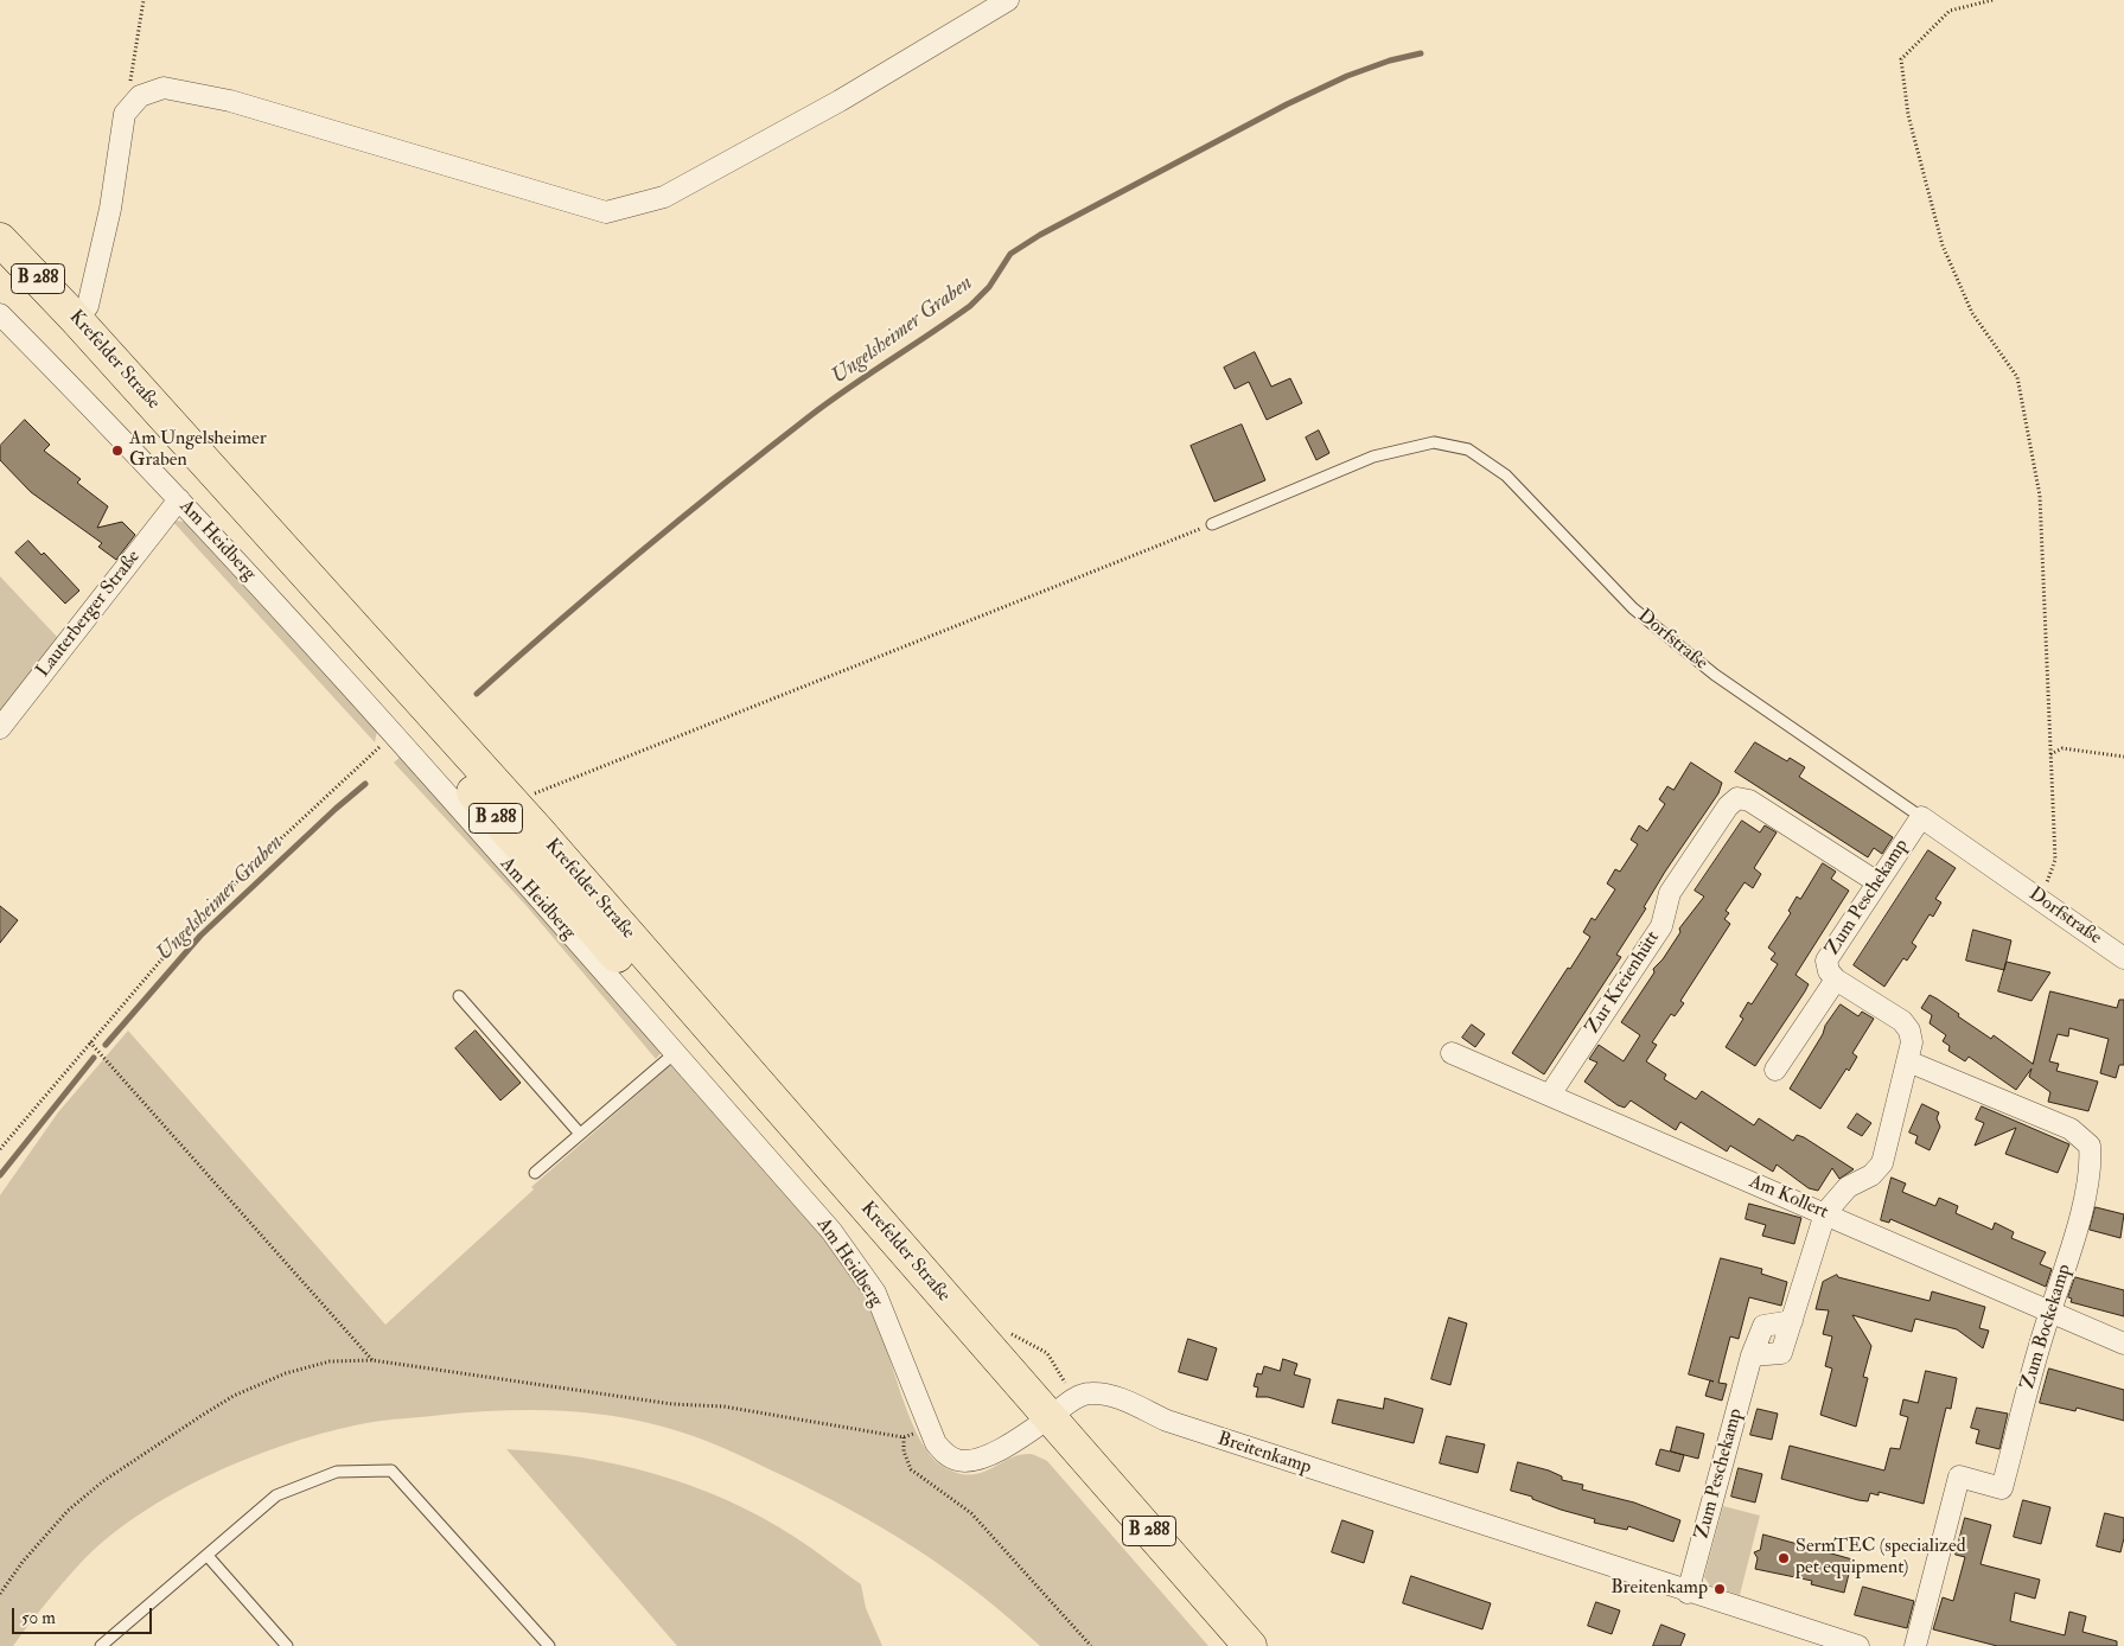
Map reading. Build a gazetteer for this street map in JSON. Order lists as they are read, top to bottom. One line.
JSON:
{"streets":{"main road":["B 288","Krefelder Straße"],"street":["Am Heidberg","Lauterberger Straße","Dorfstraße","Zum Peschekamp","Zur Kreienhütt","Am Kollert","Zum Bockekamp","Breitenkamp"]},"crossings":[["Krefelder Straße","Am Heidberg"],["Krefelder Straße","Breitenkamp"],["Am Heidberg","Lauterberger Straße"],["Am Heidberg","Breitenkamp"],["Dorfstraße","Zum Peschekamp"],["Zum Peschekamp","Zur Kreienhütt"],["Zum Peschekamp","Am Kollert"],["Zum Peschekamp","Zum Bockekamp"],["Zum Peschekamp","Breitenkamp"],["Zur Kreienhütt","Am Kollert"],["Am Kollert","Zum Bockekamp"]],"water":["Ungelsheimer Graben"],"places":["Am Ungelsheimer Graben","SermTEC (specialized pet equipment)","Breitenkamp"],"scale_bar":"50 m"}
